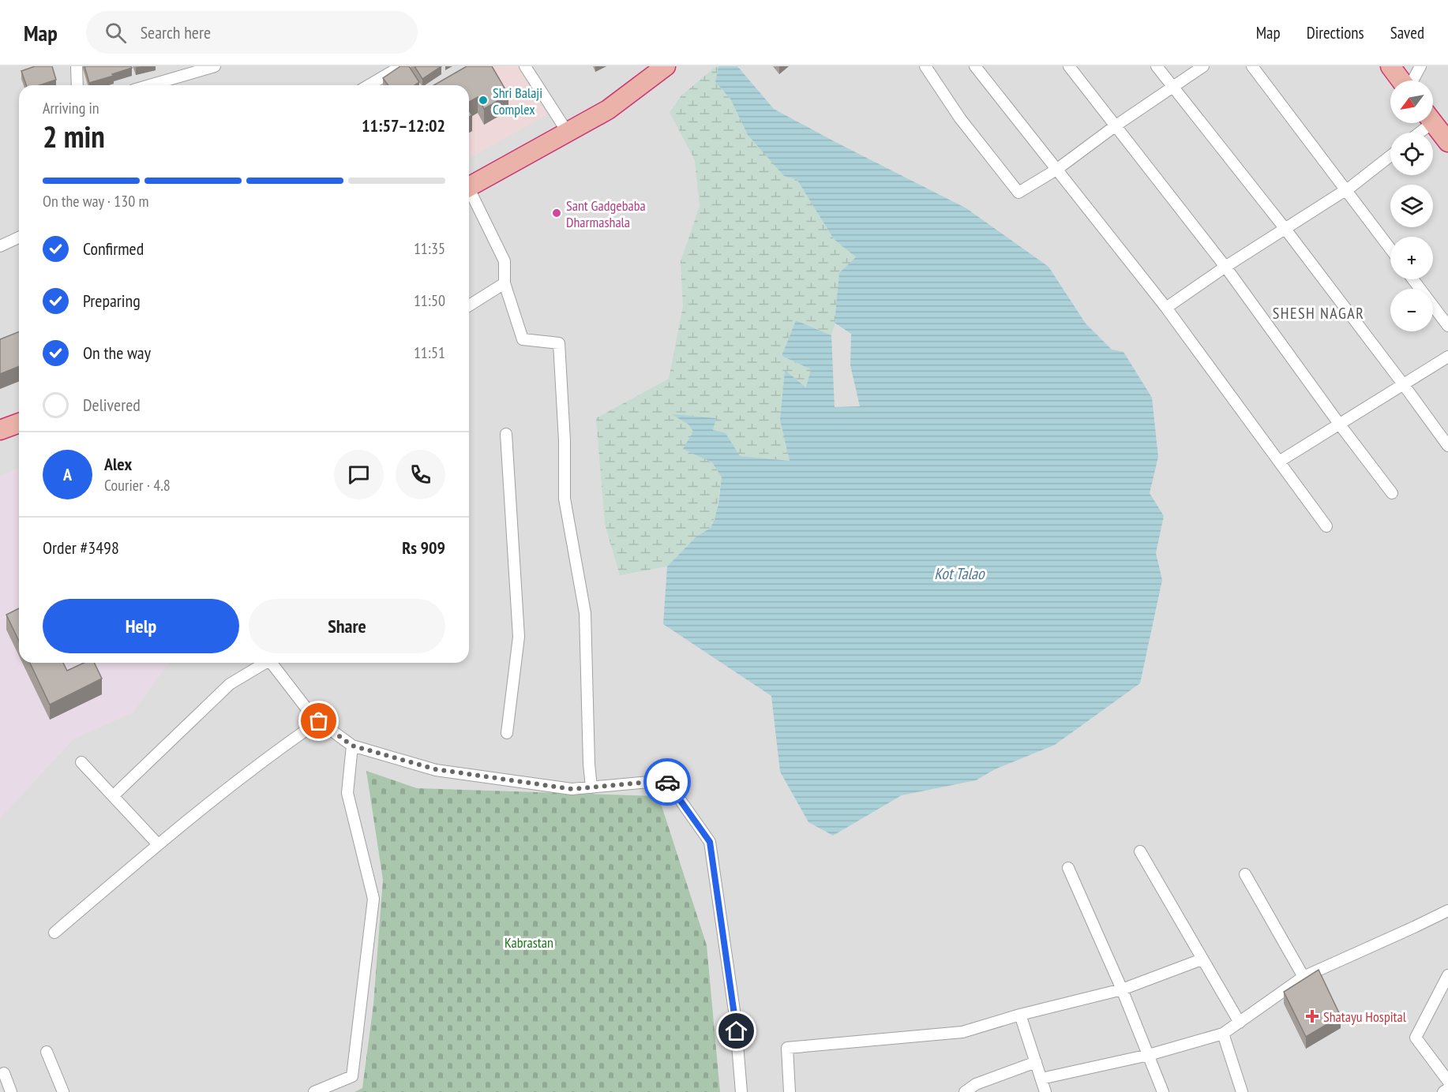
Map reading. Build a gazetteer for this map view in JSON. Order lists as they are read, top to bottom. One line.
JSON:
{"districts":["SHESH NAGAR"],"water":["Kot Talao"],"parks":["Kabrastan"],"places":{"other":["Shri Balaji Complex","Sant Gadgebaba Dharmashala"],"health":["Shatayu Hospital"]},"north":"bottom left","page":{"header":"Map","search":"Search here","nav":["Map","Directions","Saved"],"map_buttons":["+","−"],"heading":["2 min","Arriving in","11:57–12:02"],"panel":["Alex","Courier · 4.8","Order #3498","Rs 909"],"bar":"On the way · 130 m","list":[["Confirmed","11:35"],["Preparing","11:50"],["On the way","11:51"],"Delivered"],"round":"A","buttons":["Help","Share"]}}
